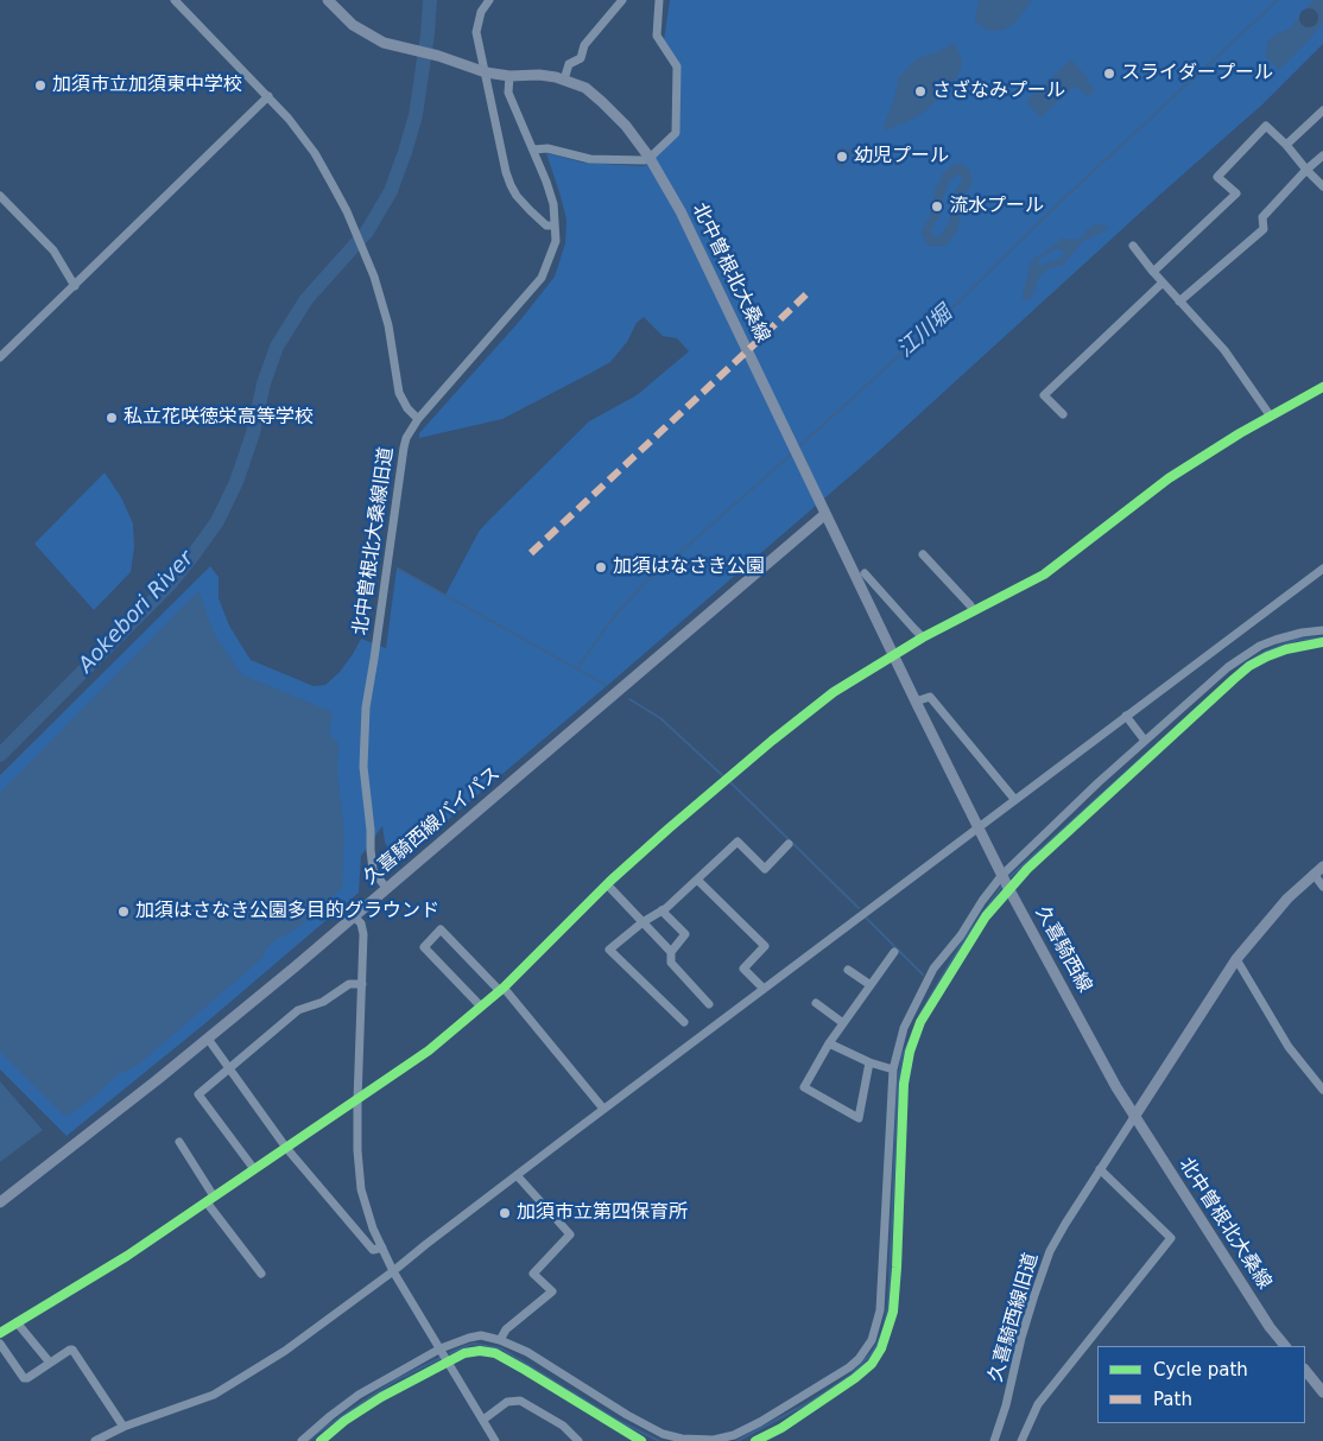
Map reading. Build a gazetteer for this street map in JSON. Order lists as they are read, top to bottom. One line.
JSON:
{"streets":{"main road":["北中曽根北大桑線","久喜騎西線バイパス","久喜騎西線"],"street":["北中曽根北大桑線旧道","久喜騎西線旧道"]},"crossings":[["北中曽根北大桑線","北中曽根北大桑線旧道"],["北中曽根北大桑線","久喜騎西線バイパス"],["北中曽根北大桑線","久喜騎西線"],["北中曽根北大桑線","久喜騎西線旧道"],["北中曽根北大桑線旧道","久喜騎西線バイパス"],["久喜騎西線バイパス","久喜騎西線"],["久喜騎西線","久喜騎西線旧道"]],"water":["江川堀","Aokebori River"],"places":["スライダープール","加須市立加須東中学校","さざなみプール","幼児プール","流水プール","私立花咲徳栄高等学校","加須はなさき公園","加須はさなき公園多目的グラウンド","加須市立第四保育所"],"legend":["Cycle path","Path"]}
